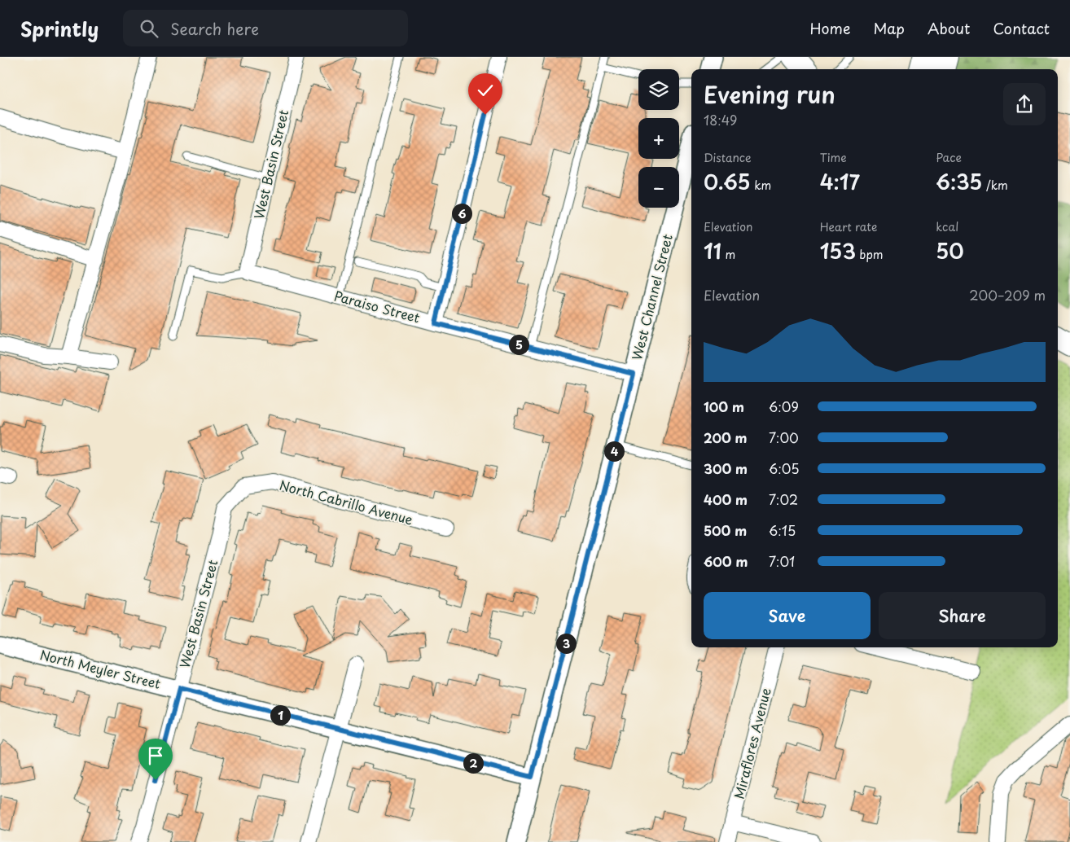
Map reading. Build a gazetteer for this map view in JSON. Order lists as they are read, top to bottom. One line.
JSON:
{"streets":{"street":["West Basin Street","West Channel Street","Paraiso Street","North Cabrillo Avenue","North Meyler Street","Miraflores Avenue"]},"crossings":[["West Basin Street","Paraiso Street"],["West Basin Street","North Cabrillo Avenue"],["West Basin Street","North Meyler Street"],["West Channel Street","Paraiso Street"],["West Channel Street","North Meyler Street"]],"page":{"header":"Sprintly","search":"Search here","nav":["Home","Map","About","Contact"],"map_buttons":["+","−"],"heading":["Evening run","18:49"],"stats":[["Distance","0.65 km"],["Time","4:17"],["Pace","6:35 /km"],["Elevation","11 m"],["Heart rate","153 bpm"],["kcal","50"]],"pins":["6","5","4","3","1","2"],"chart":["Elevation","200–209 m"],"list":[{"name":"100 m","note":"6:09"},{"name":"200 m","note":"7:00"},{"name":"300 m","note":"6:05"},{"name":"400 m","note":"7:02"},{"name":"500 m","note":"6:15"},{"name":"600 m","note":"7:01"}],"buttons":["Save","Share"]}}
